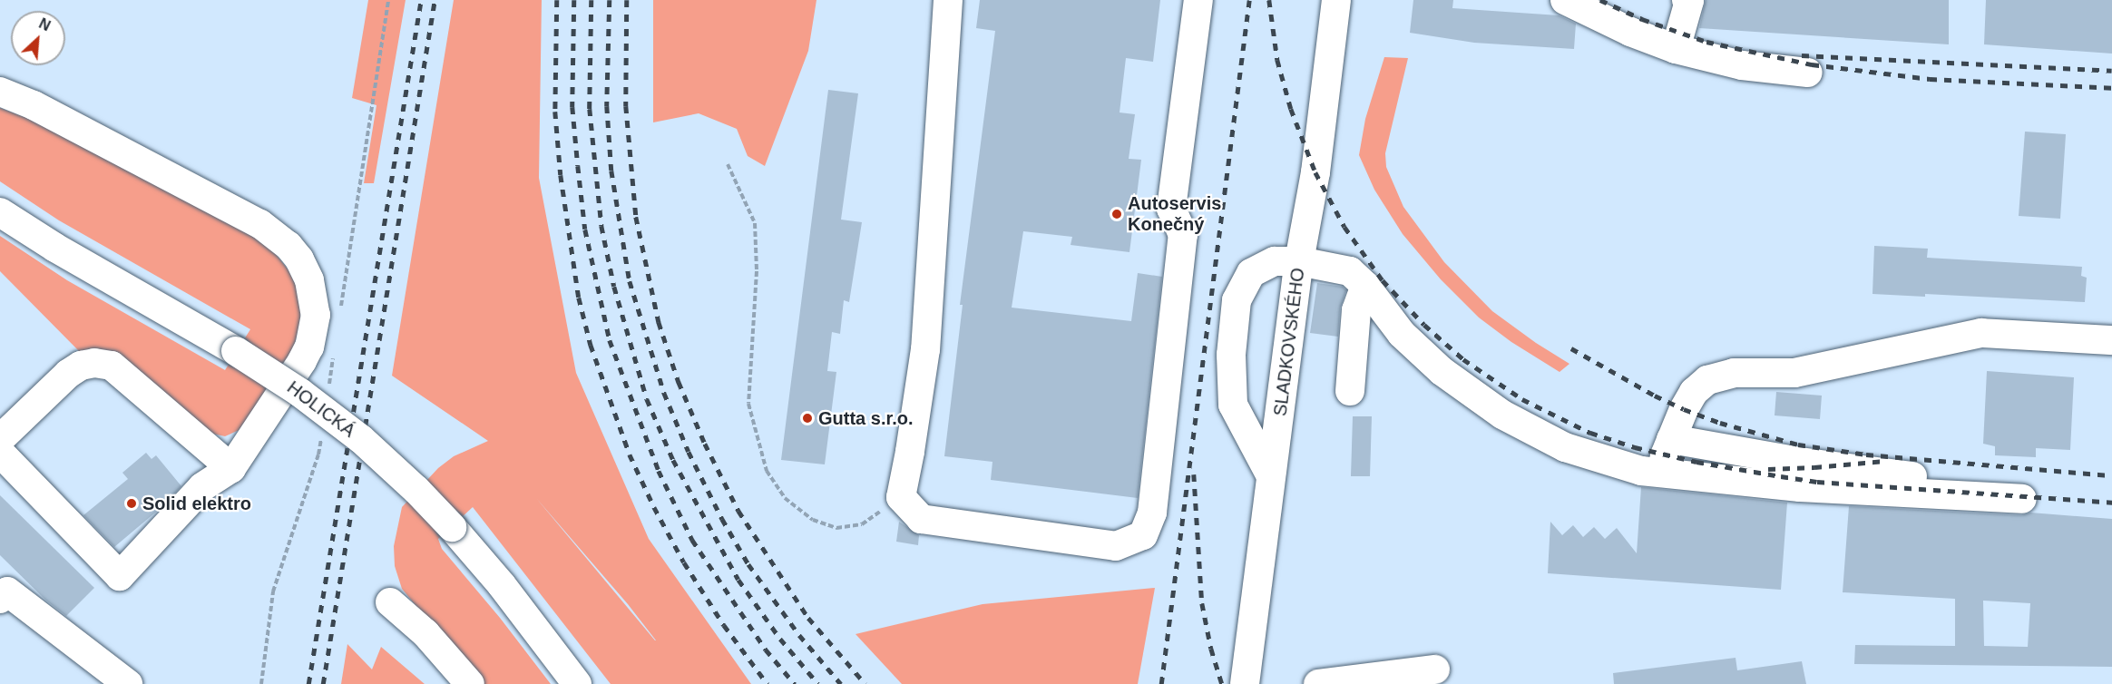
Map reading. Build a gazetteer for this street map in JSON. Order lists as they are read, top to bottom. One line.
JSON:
{"streets":{"street":["SLADKOVSKÉHO","HOLICKÁ"]},"places":["Autoservis Konečný","Gutta s.r.o.","Solid elektro"],"north":"top right"}
